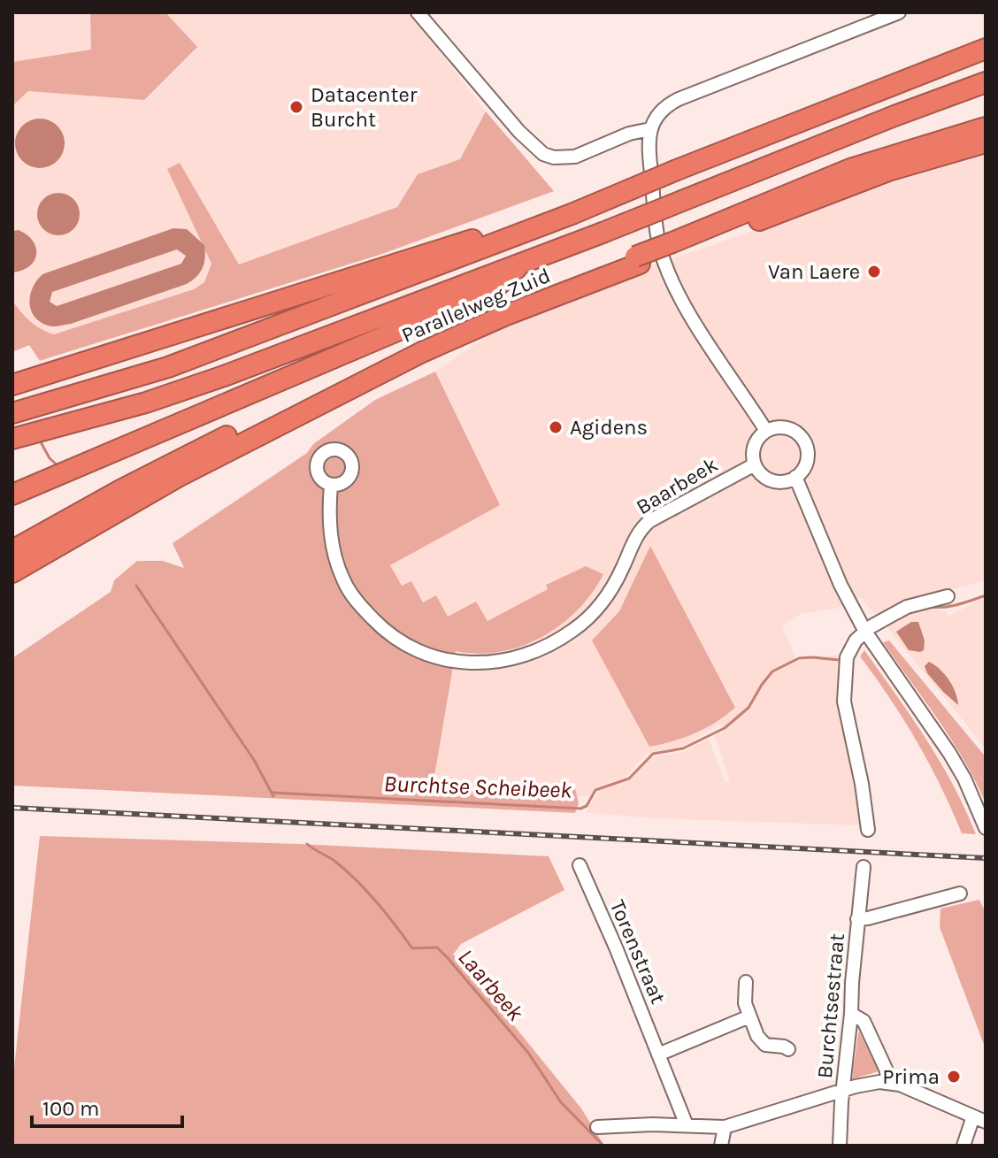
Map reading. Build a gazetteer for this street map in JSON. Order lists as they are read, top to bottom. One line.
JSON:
{"streets":{"highway":["Parallelweg Zuid"],"street":["Baarbeek","Torenstraat","Burchtsestraat"]},"crossings":[["Torenstraat","Burchtsestraat"]],"water":["Burchtse Scheibeek","Laarbeek"],"places":["Datacenter Burcht","Van Laere","Agidens","Prima"],"scale_bar":"100 m"}
